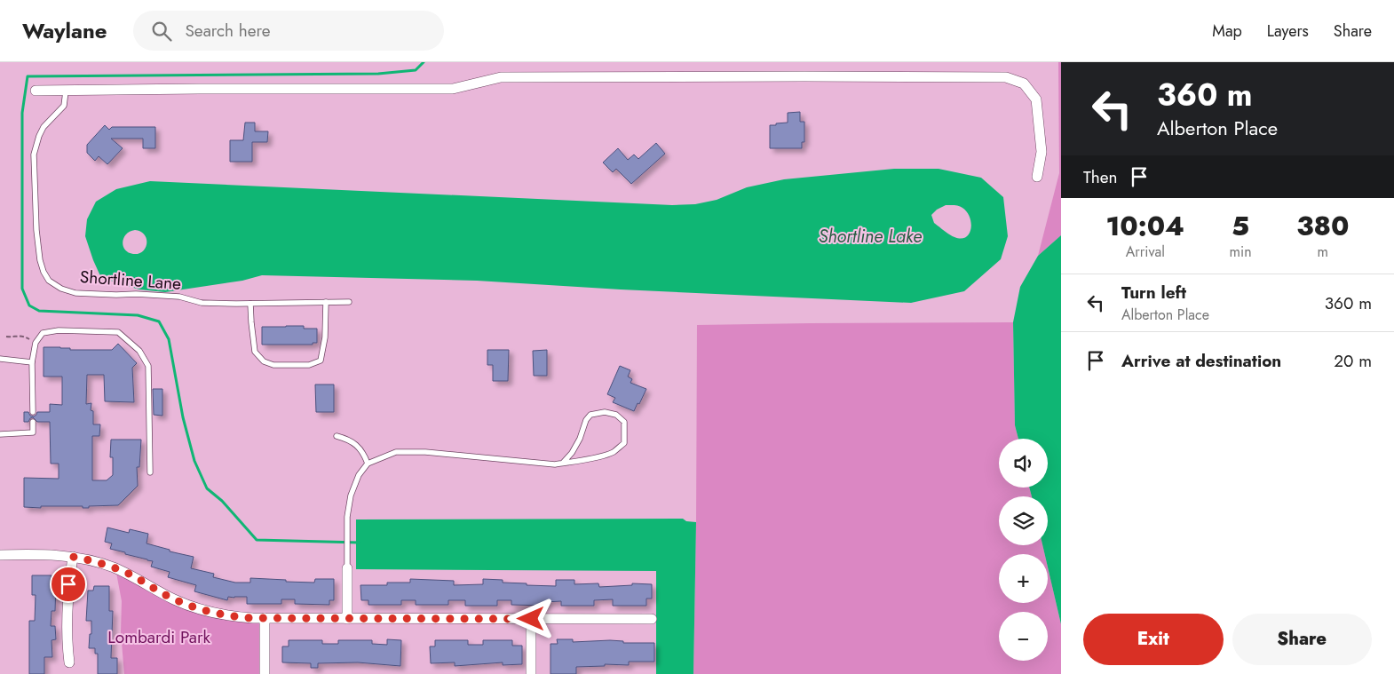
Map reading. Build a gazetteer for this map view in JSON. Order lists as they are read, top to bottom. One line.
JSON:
{"streets":{"lane":["Shortline Lane"]},"water":["Shortline Lake"],"parks":["Lombardi Park"],"page":{"header":"Waylane","search":"Search here","nav":["Map","Layers","Share"],"turn":["360 m","Alberton Place"],"then":"Then","eta":["10:04","Arrival","5","min","380","m"],"list":[{"name":"Turn left","note":"Alberton Place","value":"360 m"},{"name":"Arrive at destination","value":"20 m"}],"map_buttons":["+","−"],"buttons":["Exit","Share"]}}
